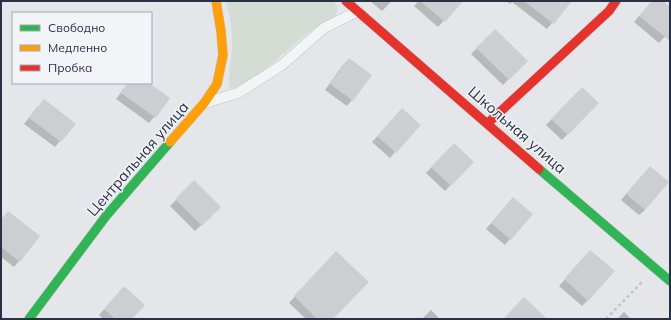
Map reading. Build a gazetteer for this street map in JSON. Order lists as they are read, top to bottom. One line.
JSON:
{"streets":{"street":["Школьная улица","Центральная улица"]},"legend":["Свободно","Медленно","Пробка"]}
